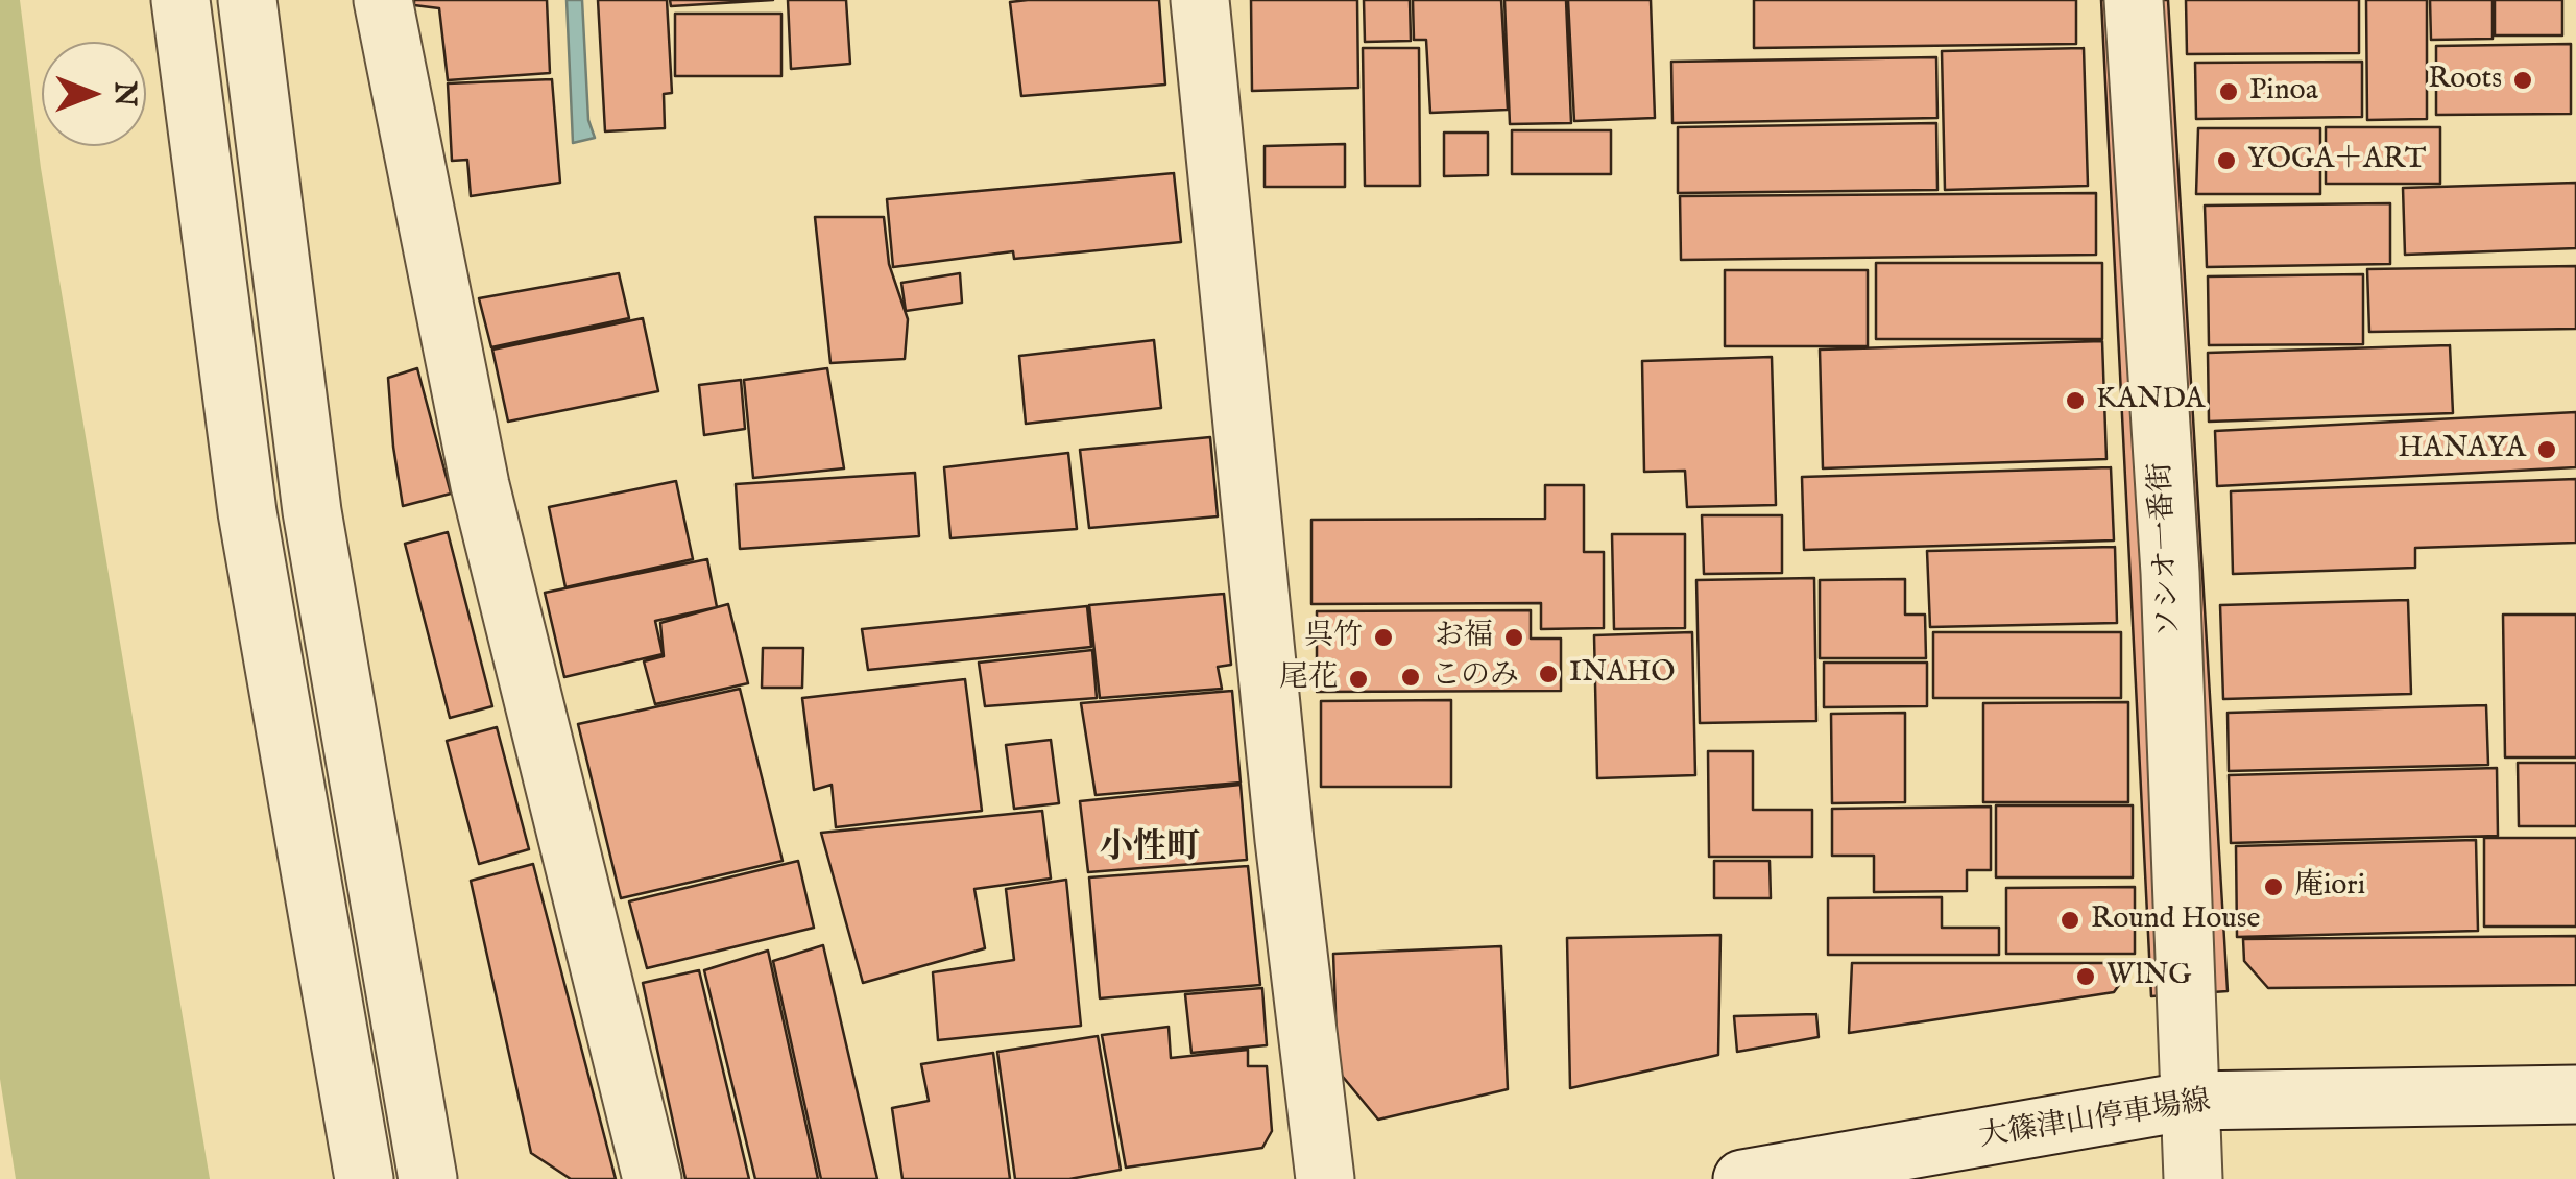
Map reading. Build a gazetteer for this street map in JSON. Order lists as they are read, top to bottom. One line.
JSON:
{"streets":{"street":["ソシオ一番街","大篠津山停車場線"]},"crossings":[["ソシオ一番街","大篠津山停車場線"]],"districts":["小性町"],"places":["Roots","Pinoa","YOGA＋ART","KANDA","HANAYA","呉竹","お福","INAHO","このみ","尾花","庵iori","Round House","WlNG"],"north":"right"}
